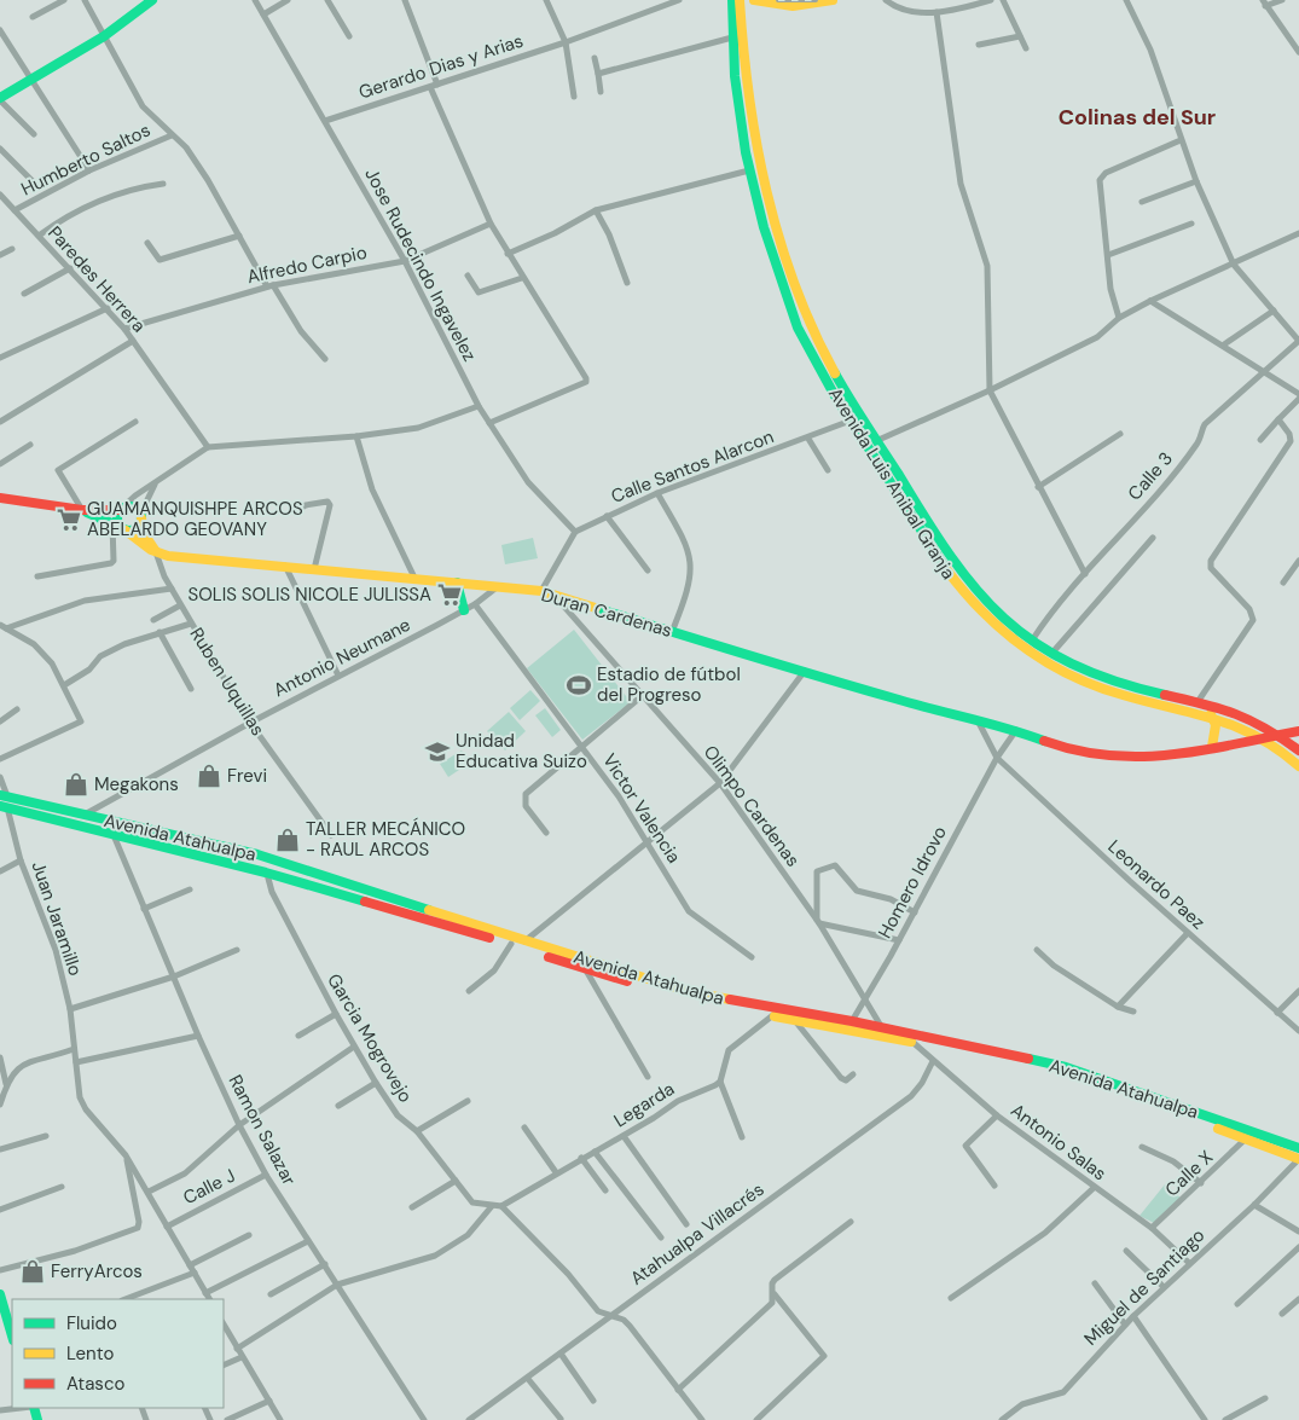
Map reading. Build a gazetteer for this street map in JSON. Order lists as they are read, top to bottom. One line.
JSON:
{"streets":{"main road":["Avenida Luis Anibal Granja","Duran Cardenas","Avenida Atahualpa"],"street":["Gerardo Dias y Arias","Humberto Saltos","Alfredo Carpio","Jose Rudecindo Ingavelez","Paredes Herrera","Calle Santos Alarcon","Calle 3","Antonio Neumane","Ruben Uquillas","Olimpo Cardenas","Victor Valencia","Homero Idrovo","Leonardo Paez","Juan Jaramillo","Garcia Mogrovejo","Legarda","Ramon Salazar","Antonio Salas","Calle X","Calle J","Atahualpa Villacrés","Miguel de Santiago"]},"crossings":[["Gerardo Dias y Arias","Jose Rudecindo Ingavelez"],["Humberto Saltos","Paredes Herrera"],["Alfredo Carpio","Jose Rudecindo Ingavelez"],["Alfredo Carpio","Paredes Herrera"],["Jose Rudecindo Ingavelez","Calle Santos Alarcon"],["Calle Santos Alarcon","Avenida Luis Anibal Granja"],["Calle 3","Avenida Luis Anibal Granja"],["Avenida Luis Anibal Granja","Duran Cardenas"],["Duran Cardenas","Antonio Neumane"],["Duran Cardenas","Ruben Uquillas"],["Duran Cardenas","Olimpo Cardenas"],["Duran Cardenas","Homero Idrovo"],["Antonio Neumane","Ruben Uquillas"],["Antonio Neumane","Victor Valencia"],["Antonio Neumane","Avenida Atahualpa"],["Olimpo Cardenas","Avenida Atahualpa"],["Olimpo Cardenas","Homero Idrovo"],["Avenida Atahualpa","Homero Idrovo"],["Avenida Atahualpa","Juan Jaramillo"],["Avenida Atahualpa","Garcia Mogrovejo"],["Avenida Atahualpa","Ramon Salazar"],["Avenida Atahualpa","Antonio Salas"],["Avenida Atahualpa","Calle X"],["Avenida Atahualpa","Miguel de Santiago"],["Homero Idrovo","Leonardo Paez"],["Juan Jaramillo","Calle J"],["Garcia Mogrovejo","Legarda"],["Ramon Salazar","Calle J"],["Antonio Salas","Calle X"],["Antonio Salas","Atahualpa Villacrés"],["Antonio Salas","Miguel de Santiago"]],"districts":["Colinas del Sur"],"places":{"supermarket":["GUAMANQUISHPE ARCOS ABELARDO GEOVANY","SOLIS SOLIS NICOLE JULISSA"],"sports":["Estadio de fútbol del Progreso"],"school or university":["Unidad Educativa Suizo"],"shop":["Frevi","Megakons","TALLER MECÁNICO - RAUL ARCOS","FerryArcos"]},"legend":["Fluido","Lento","Atasco"]}
